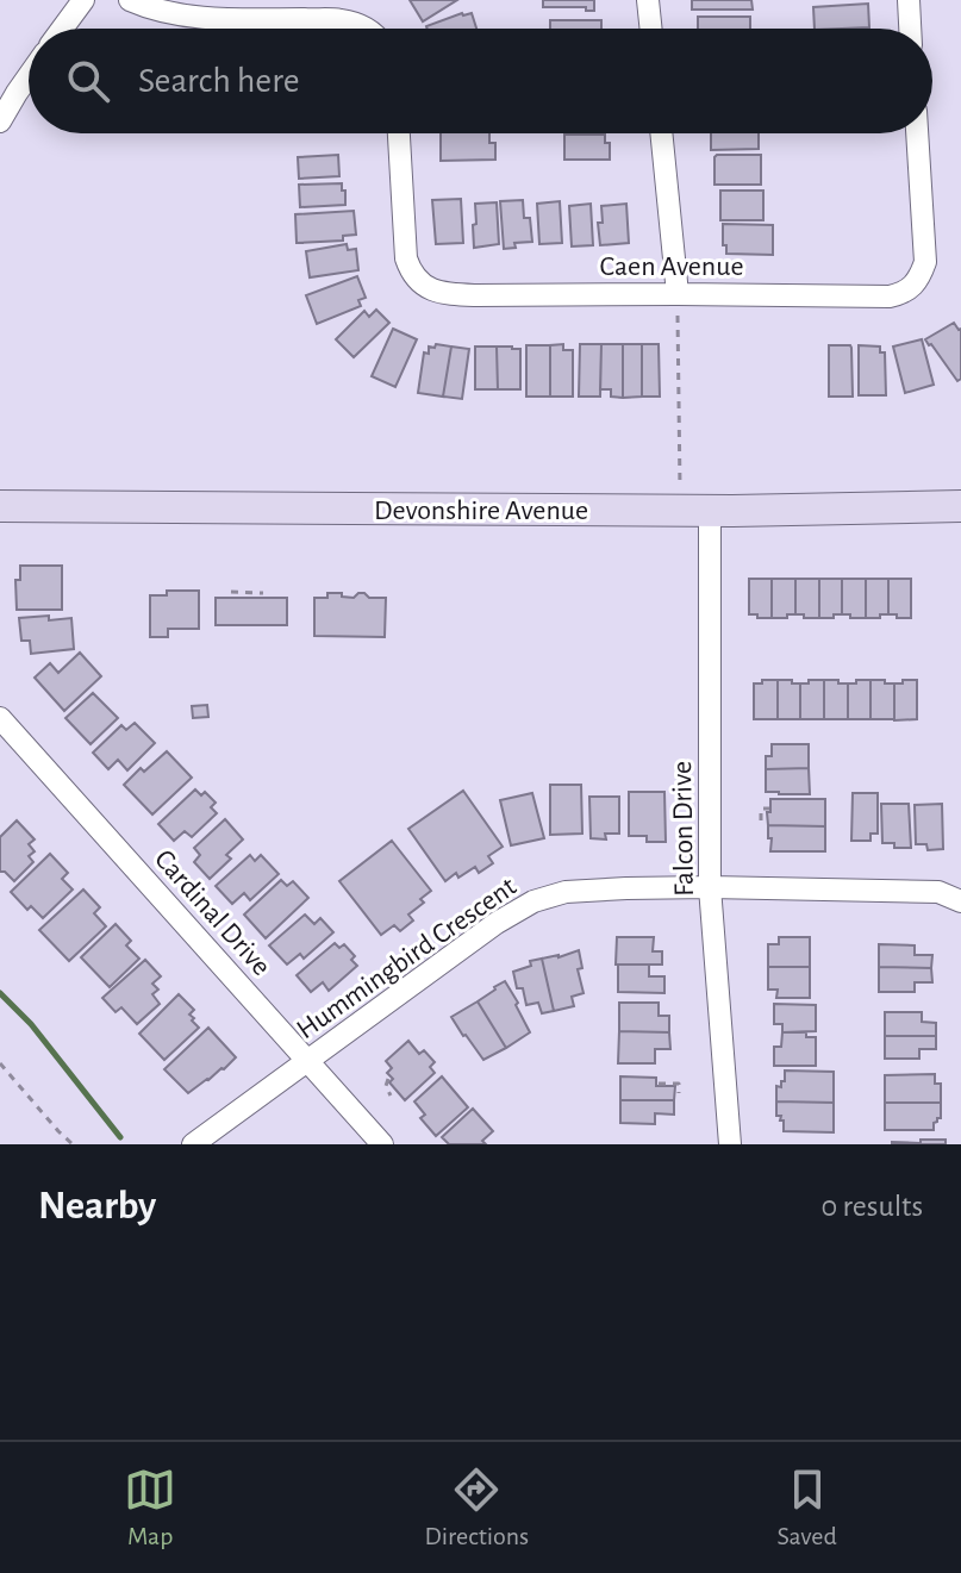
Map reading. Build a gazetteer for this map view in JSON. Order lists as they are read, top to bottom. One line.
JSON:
{"streets":{"main road":["Devonshire Avenue"],"street":["Caen Avenue","Falcon Drive","Cardinal Drive","Hummingbird Crescent"]},"crossings":[["Devonshire Avenue","Falcon Drive"],["Falcon Drive","Hummingbird Crescent"],["Cardinal Drive","Hummingbird Crescent"]],"page":{"search":"Search here","heading":["Nearby","0 results"],"nav":["Map","Directions","Saved"]}}
